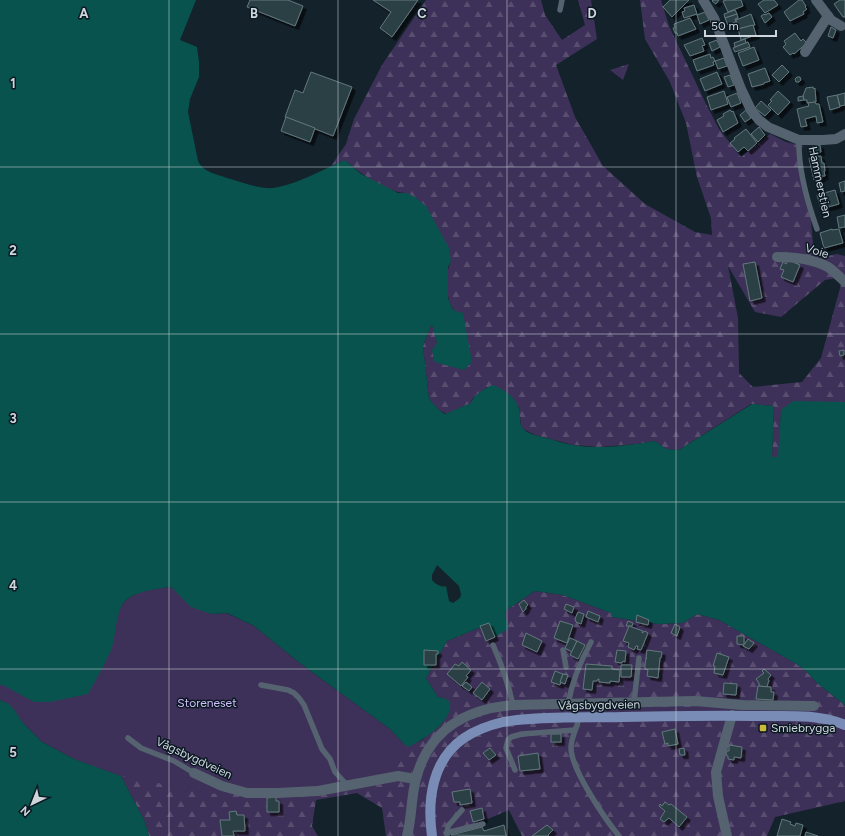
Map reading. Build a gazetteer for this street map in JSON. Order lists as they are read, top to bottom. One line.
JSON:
{"streets":{"main road":["Vågsbygdveien"],"street":["Hammerstien","Voie"]},"parks":["Storeneset"],"places":{"transit":["Smiebrygga"]},"scale_bar":"50 m","north":"bottom left","grid":{"columns":["A","B","C","D"],"rows":["1","2","3","4","5"]}}
